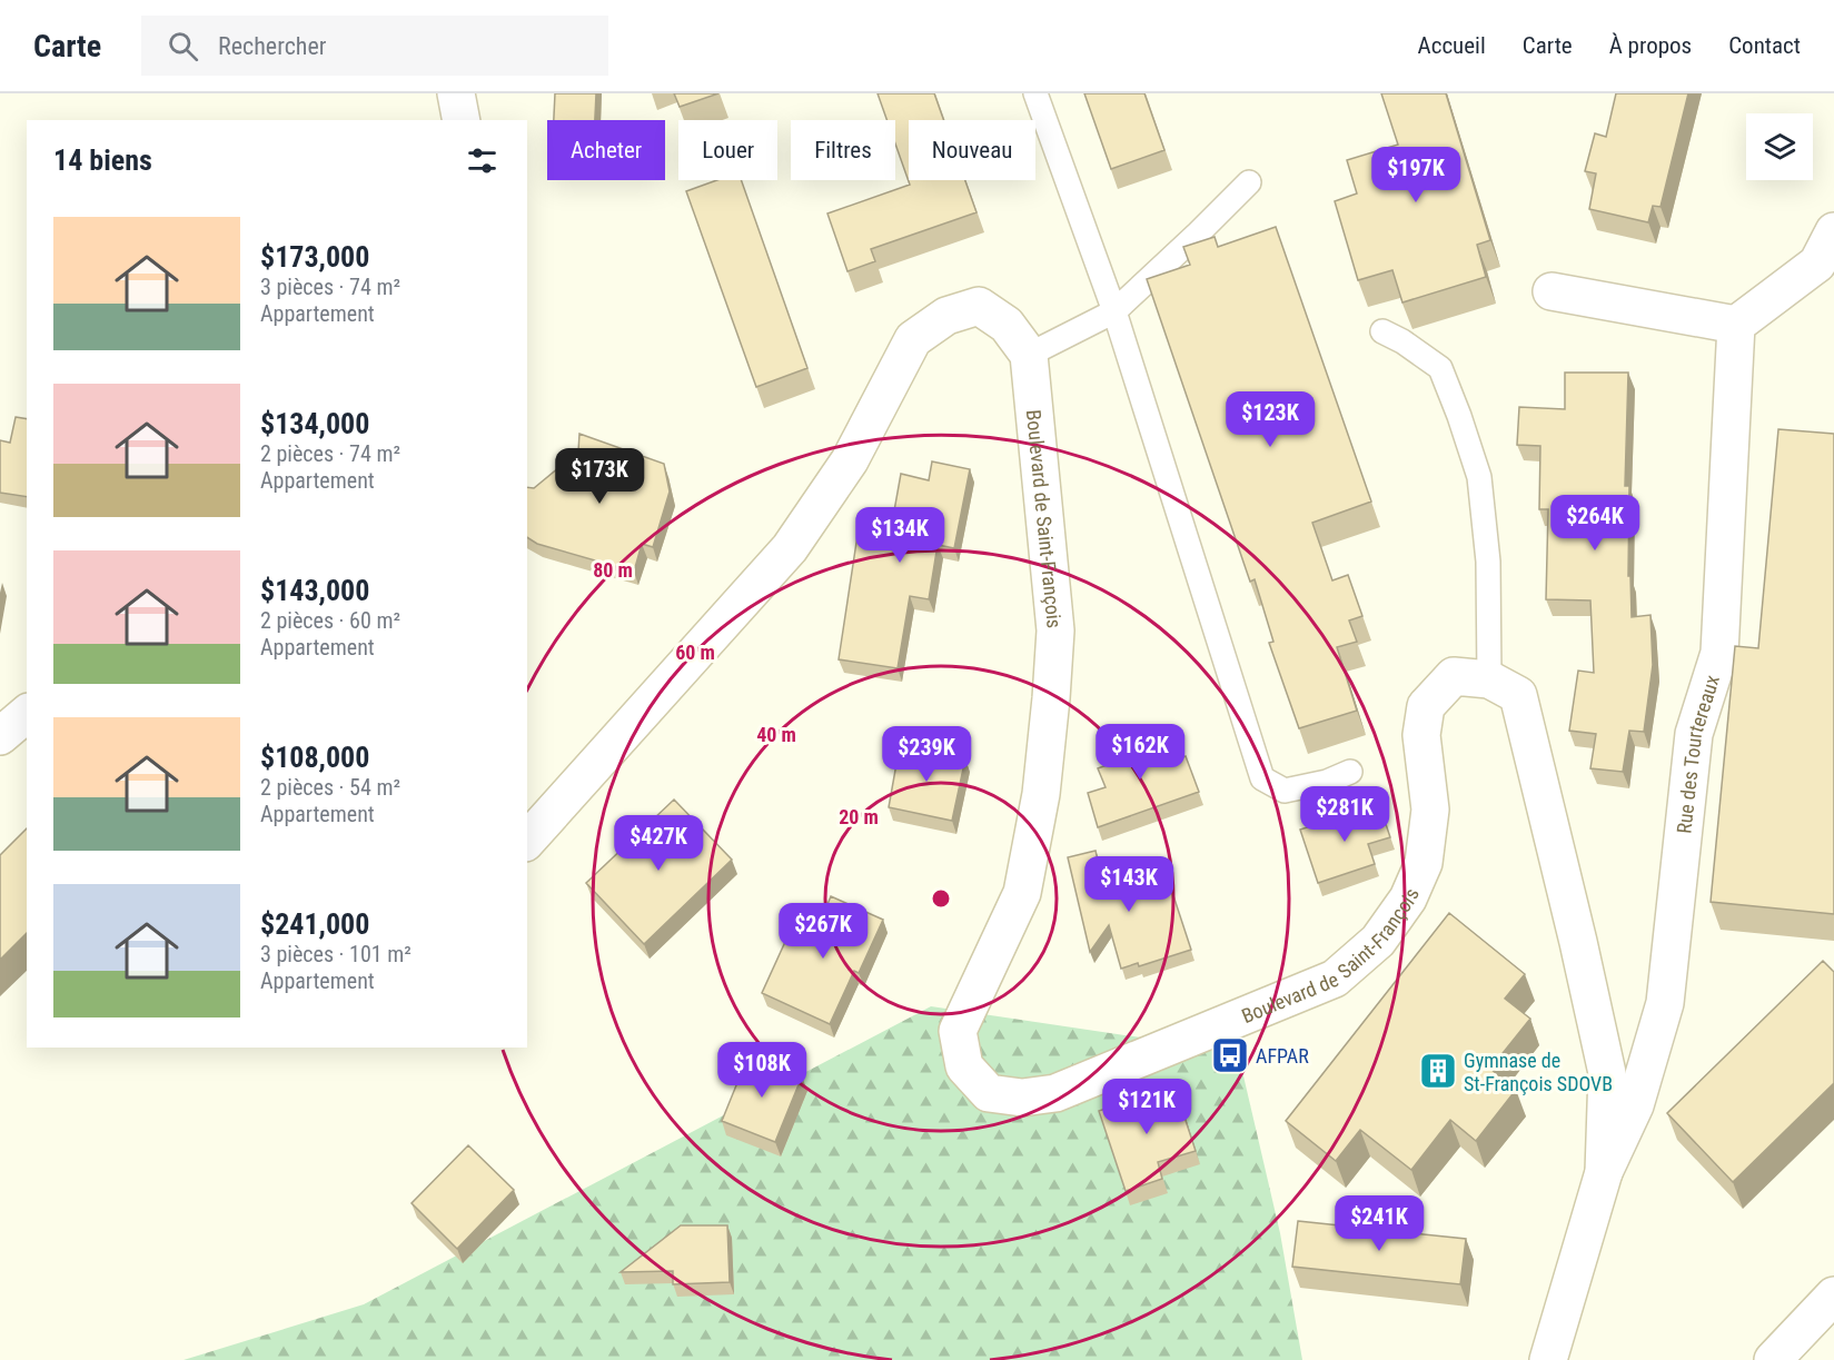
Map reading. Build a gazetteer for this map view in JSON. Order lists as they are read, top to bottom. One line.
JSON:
{"streets":{"main road":["Boulevard de Saint-François","Rue des Tourtereaux"]},"crossings":[["Boulevard de Saint-François","Rue des Tourtereaux"]],"places":{"bus stop":["AFPAR"],"building":["Gymnase de St-François SDOVB"]},"page":{"header":"Carte","search":"Rechercher","nav":["Accueil","Carte","À propos","Contact"],"chip":["Acheter","Louer","Filtres","Nouveau"],"heading":"14 biens","price":["$197K","$123K","$173K","$264K","$134K","$162K","$239K","$281K","$427K","$143K","$267K","$108K","$121K","$241K"],"list":[{"name":"$173,000","note":"3 pièces · 74 m² · Appartement"},{"name":"$134,000","note":"2 pièces · 74 m² · Appartement"},{"name":"$143,000","note":"2 pièces · 60 m² · Appartement"},{"name":"$108,000","note":"2 pièces · 54 m² · Appartement"},{"name":"$241,000","note":"3 pièces · 101 m² · Appartement"}]},"rings":["80 m","60 m","40 m","20 m"]}
